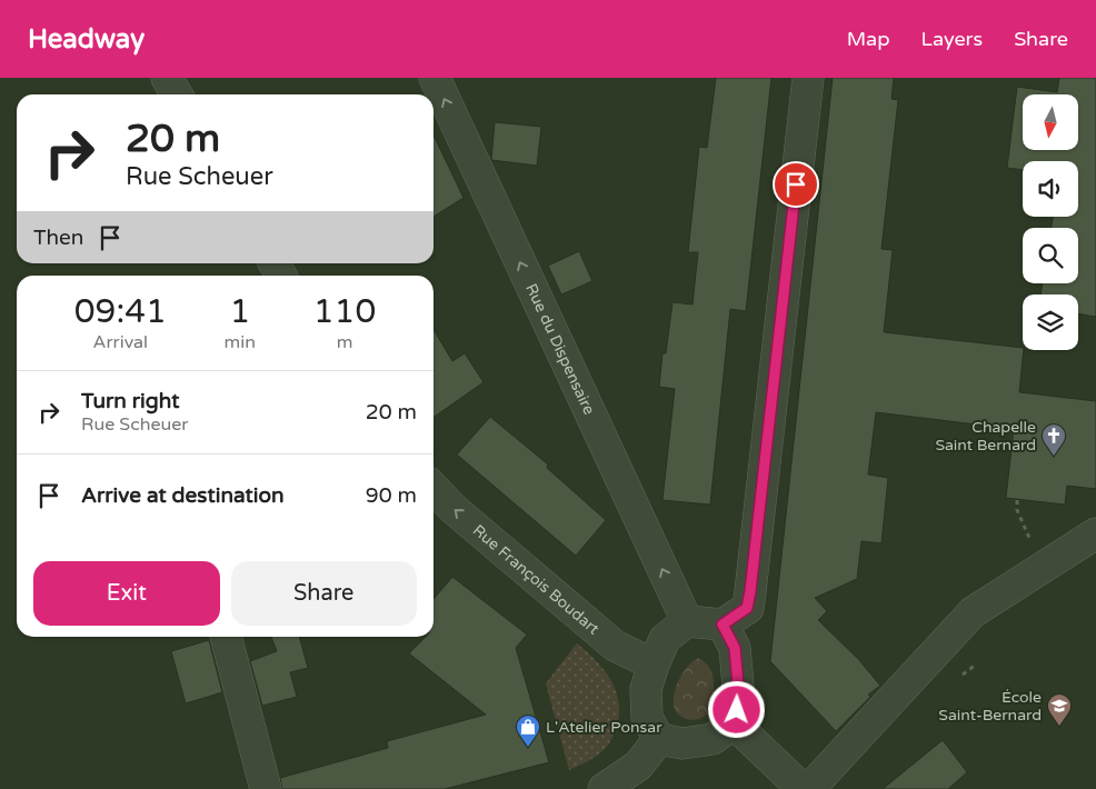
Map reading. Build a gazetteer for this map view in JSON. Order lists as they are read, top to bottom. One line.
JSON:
{"streets":{"street":["Rue du Dispensaire","Rue François Boudart"]},"crossings":[["Rue du Dispensaire","Rue François Boudart"]],"one_way":["Rue du Dispensaire","Rue François Boudart"],"places":{"church":["Chapelle Saint Bernard"],"school or university":["École Saint-Bernard"],"shop":["L'Atelier Ponsar"]},"north":"bottom","page":{"header":"Headway","nav":["Map","Layers","Share"],"turn":["20 m","Rue Scheuer"],"then":"Then","eta":["09:41","Arrival","1","min","110","m"],"list":[{"name":"Turn right","note":"Rue Scheuer","value":"20 m"},{"name":"Arrive at destination","value":"90 m"}],"buttons":["Exit","Share"]}}
